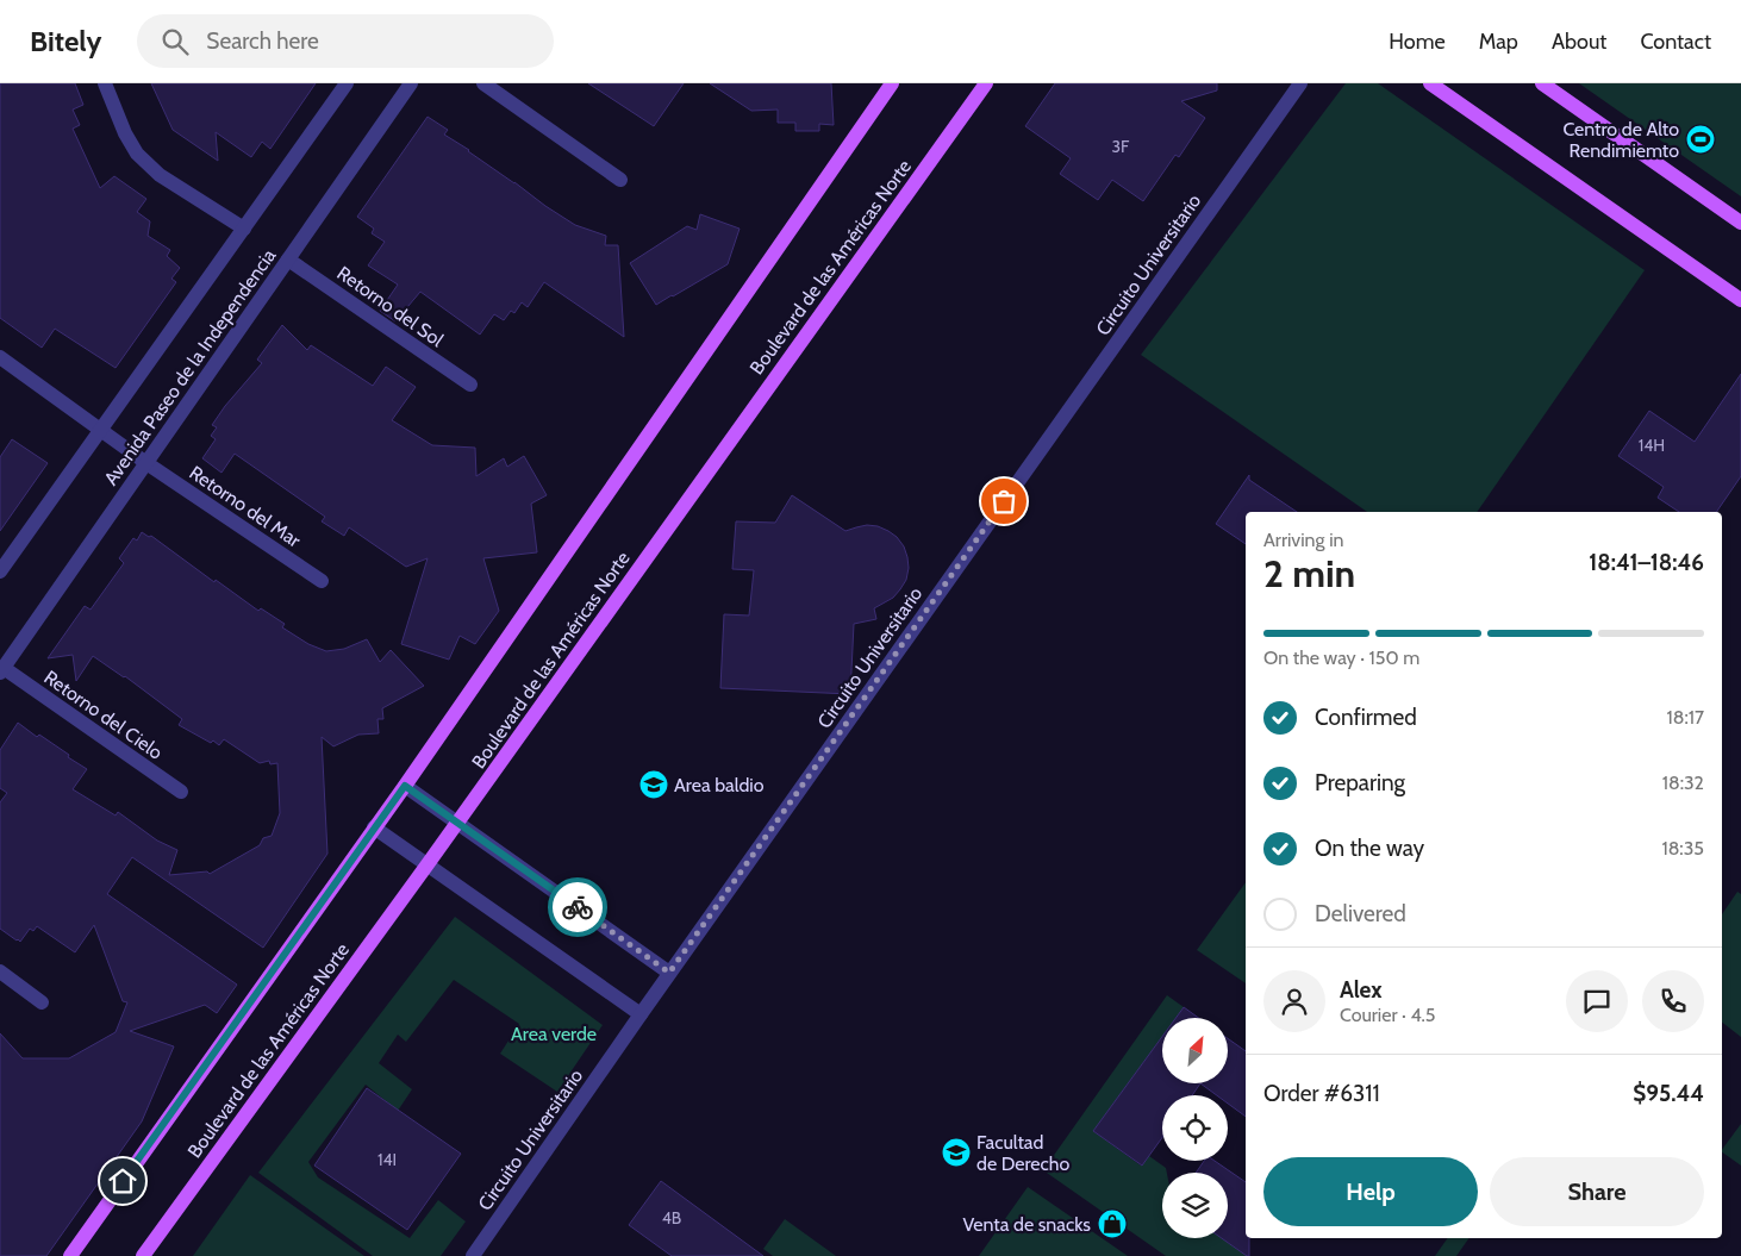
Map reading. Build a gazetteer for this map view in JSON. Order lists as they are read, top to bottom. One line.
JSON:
{"streets":{"main road":["Boulevard de las Américas Norte"],"street":["Circuito Universitario","Retorno del Sol","Avenida Paseo de la Independencia","Retorno del Mar","Retorno del Cielo"]},"crossings":[["Retorno del Sol","Avenida Paseo de la Independencia"],["Avenida Paseo de la Independencia","Retorno del Mar"],["Avenida Paseo de la Independencia","Retorno del Cielo"]],"parks":["Area verde"],"places":{"sports":["Centro de Alto Rendimiemto"],"school or university":["Area baldio","Facultad de Derecho"],"shop":["Venta de snacks"]},"house_numbers":["3F","14H","14I","4B"],"north":"top right","page":{"header":"Bitely","search":"Search here","nav":["Home","Map","About","Contact"],"heading":["2 min","Arriving in","18:41–18:46"],"panel":["Alex","Courier · 4.5","Order #6311","$95.44"],"bar":"On the way · 150 m","list":[["Confirmed","18:17"],["Preparing","18:32"],["On the way","18:35"],"Delivered"],"buttons":["Help","Share"]}}
